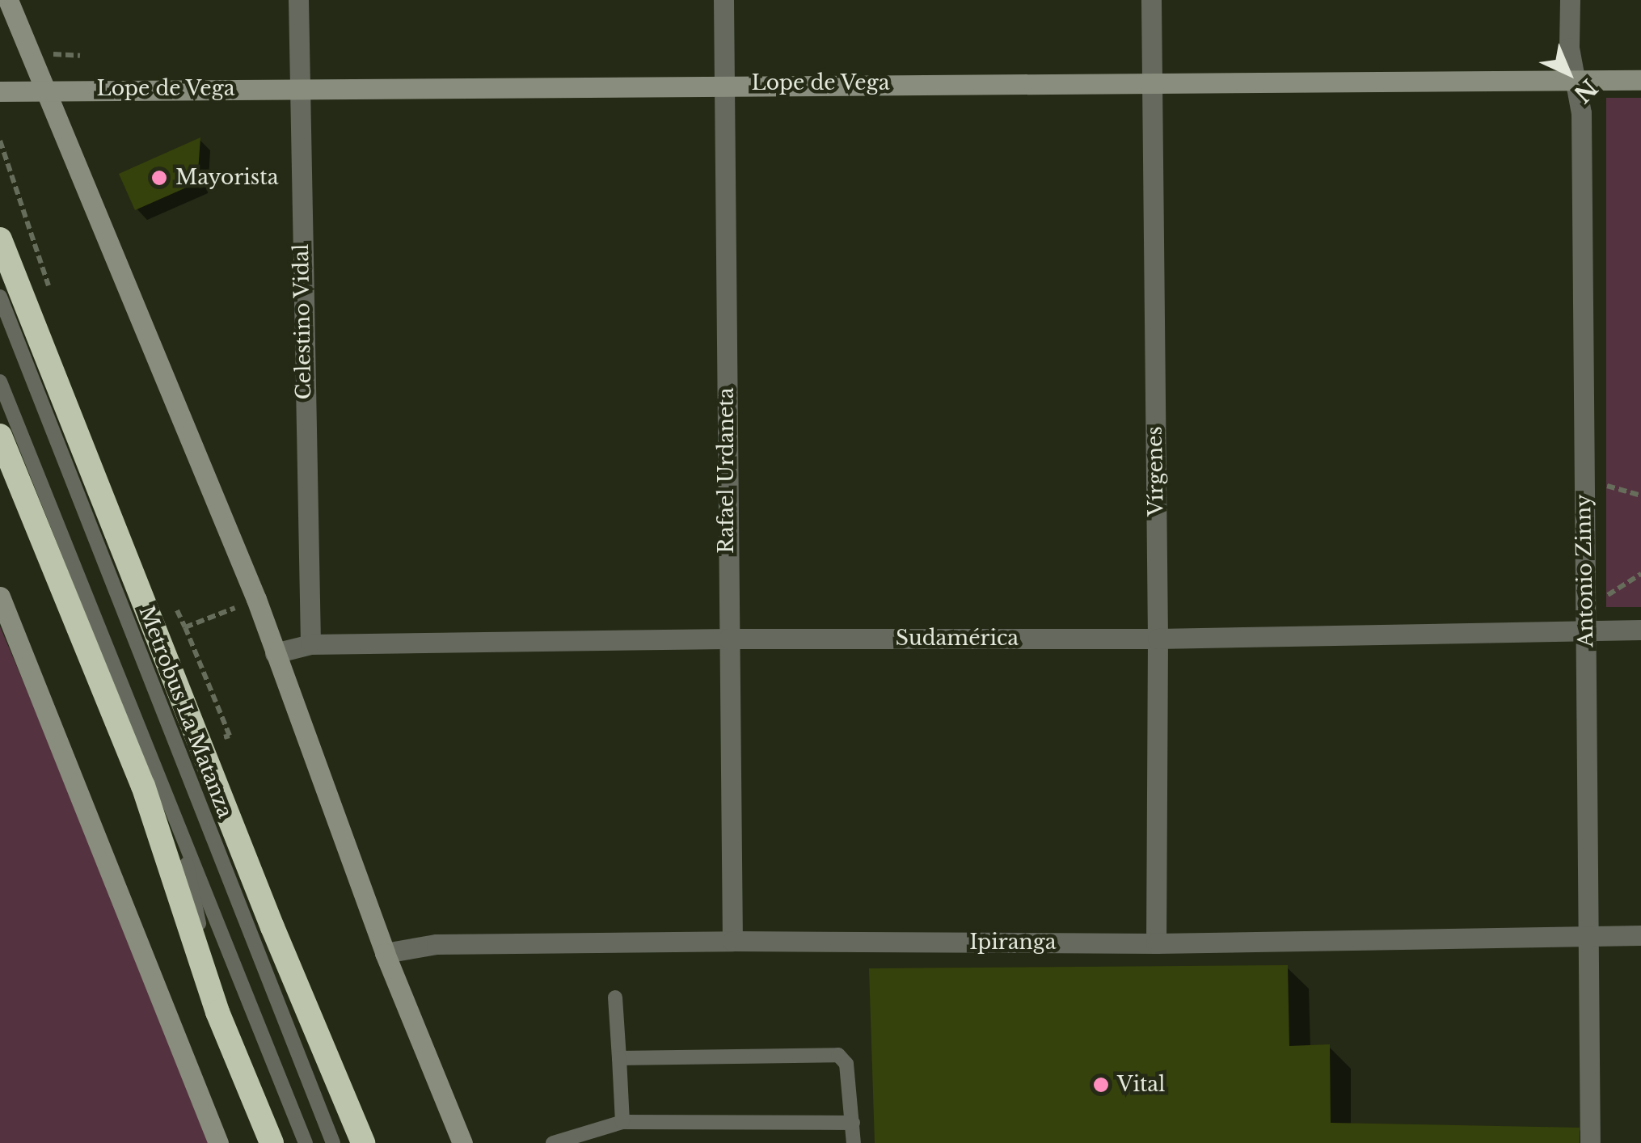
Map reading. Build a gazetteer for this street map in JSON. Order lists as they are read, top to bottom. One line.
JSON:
{"streets":{"street":["Lope de Vega","Celestino Vidal","Rafael Urdaneta","Vírgenes","Antonio Zinny","Sudamérica","Ipiranga"],"lane":["Metrobus La Matanza"]},"crossings":[["Lope de Vega","Celestino Vidal"],["Lope de Vega","Rafael Urdaneta"],["Lope de Vega","Vírgenes"],["Lope de Vega","Antonio Zinny"],["Celestino Vidal","Sudamérica"],["Rafael Urdaneta","Sudamérica"],["Rafael Urdaneta","Ipiranga"],["Vírgenes","Sudamérica"],["Vírgenes","Ipiranga"],["Antonio Zinny","Sudamérica"],["Antonio Zinny","Ipiranga"]],"places":["Mayorista","Vital"],"north":"bottom right"}
